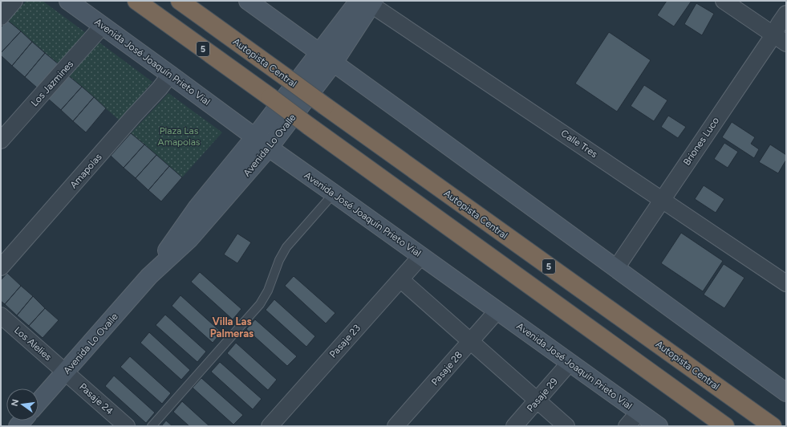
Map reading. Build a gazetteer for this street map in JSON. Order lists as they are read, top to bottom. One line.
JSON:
{"streets":{"highway":["5","Autopista Central"],"main road":["Avenida José Joaquín Prieto Vial","Avenida Lo Ovalle"],"street":["Los Jazmines","Briones Luco","Calle Tres","Amapolas","Pasaje 23","Los Alelies","Pasaje 28","Pasaje 29","Pasaje 24"]},"crossings":[["Avenida José Joaquín Prieto Vial","Los Jazmines"],["Avenida José Joaquín Prieto Vial","Avenida Lo Ovalle"],["Avenida José Joaquín Prieto Vial","Amapolas"],["Avenida José Joaquín Prieto Vial","Pasaje 23"],["Avenida José Joaquín Prieto Vial","Pasaje 28"],["Avenida José Joaquín Prieto Vial","Pasaje 29"],["Briones Luco","Calle Tres"],["Calle Tres","Avenida Lo Ovalle"],["Avenida Lo Ovalle","Los Alelies"],["Avenida Lo Ovalle","Pasaje 24"],["Los Alelies","Pasaje 24"]],"districts":["Villa Las Palmeras"],"parks":["Plaza Las Amapolas"],"north":"left"}
